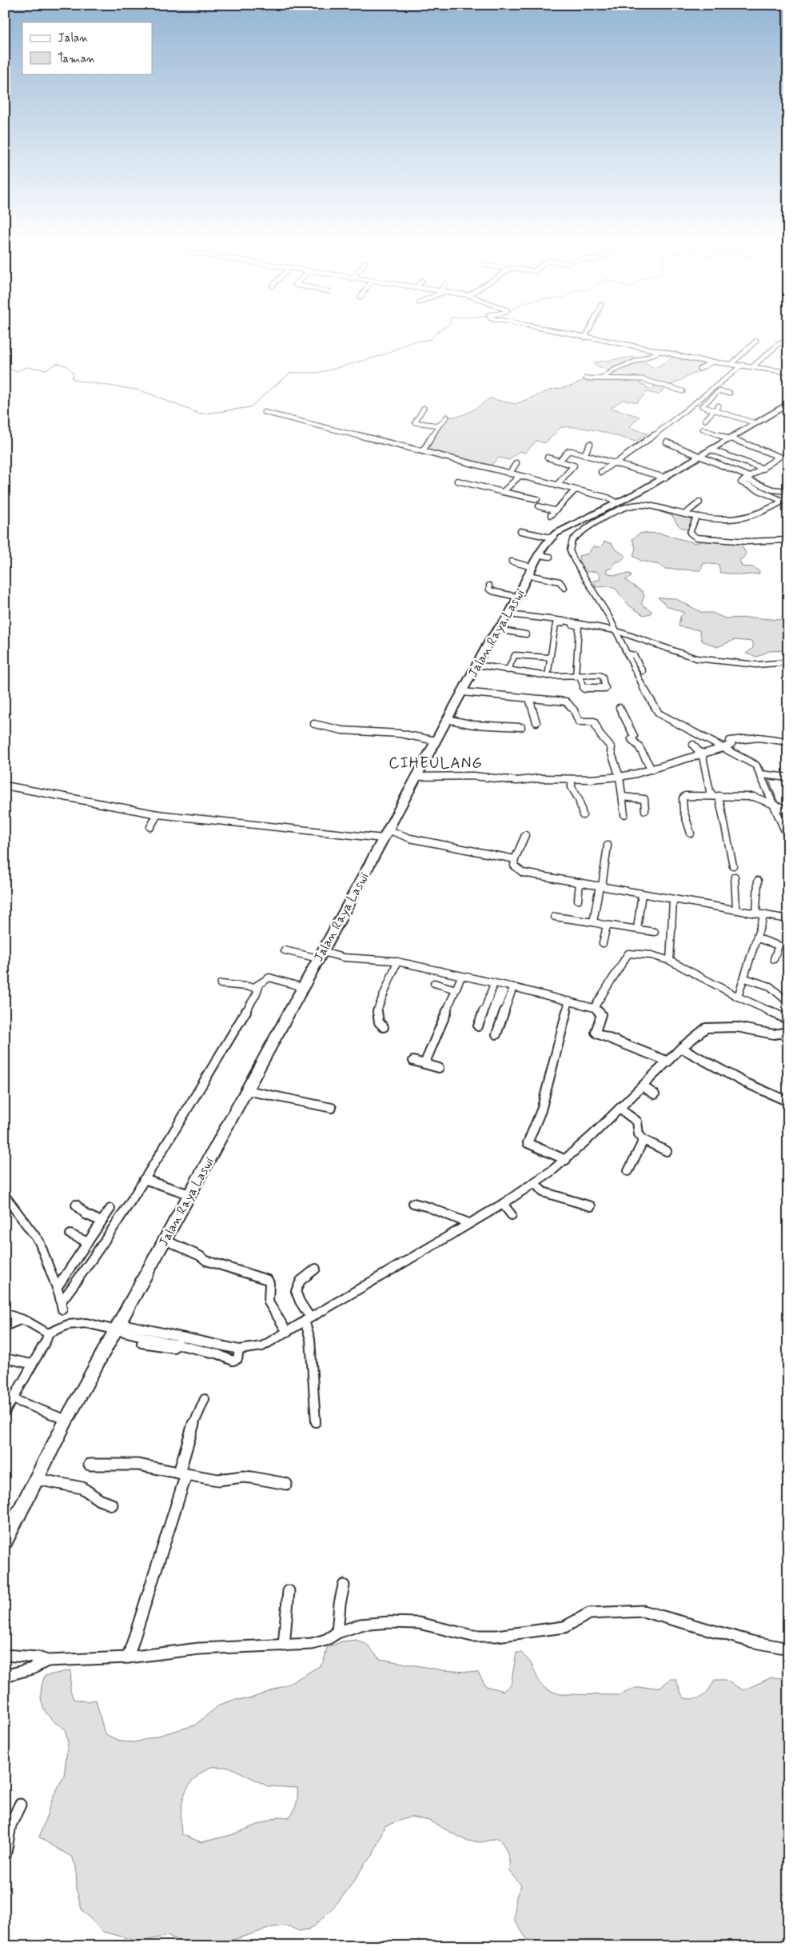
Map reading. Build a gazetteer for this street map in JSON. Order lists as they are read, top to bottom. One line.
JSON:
{"streets":{"main road":["Jalan Raya Laswi"]},"districts":["CIHEULANG"],"legend":["Jalan","Taman"]}
